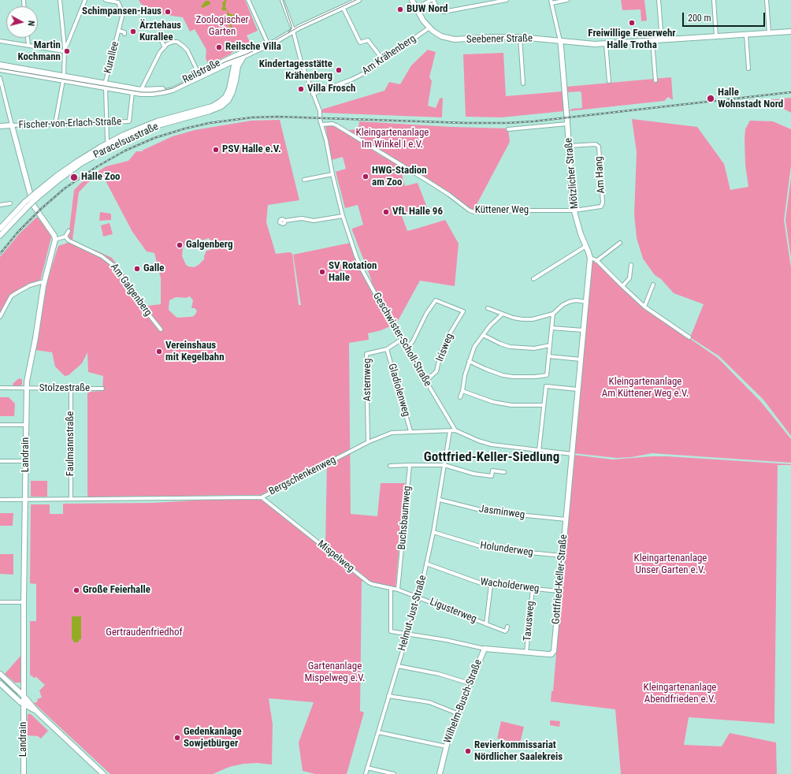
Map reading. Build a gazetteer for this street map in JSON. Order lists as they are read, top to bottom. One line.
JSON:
{"streets":{"street":["Seebener Straße","Am Krähenberg","Kurallee","Reilstraße","Fischer-von-Erlach-Straße","Paracelsusstraße","Mötzlicher Straße","Am Hang","Küttener Weg","Am Galgenberg","Geschwister-Scholl-Straße","Irisweg","Asternweg","Stolzestraße","Gladiolenweg","Faulmannstraße","Landrain","Bergschenkenweg","Jasminweg","Buchsbaumweg","Holunderweg","Mispelweg","Gottfried-Keller-Straße","Wacholderweg","Ligusterweg","Helmut-Just-Straße","Taxusweg","Wilhelm-Busch-Straße"]},"crossings":[["Seebener Straße","Am Krähenberg"],["Seebener Straße","Mötzlicher Straße"],["Am Krähenberg","Geschwister-Scholl-Straße"],["Kurallee","Reilstraße"],["Kurallee","Fischer-von-Erlach-Straße"],["Kurallee","Paracelsusstraße"],["Reilstraße","Fischer-von-Erlach-Straße"],["Reilstraße","Paracelsusstraße"],["Reilstraße","Geschwister-Scholl-Straße"],["Mötzlicher Straße","Am Hang"],["Mötzlicher Straße","Küttener Weg"],["Mötzlicher Straße","Gottfried-Keller-Straße"],["Am Hang","Küttener Weg"],["Küttener Weg","Geschwister-Scholl-Straße"],["Geschwister-Scholl-Straße","Irisweg"],["Geschwister-Scholl-Straße","Asternweg"],["Geschwister-Scholl-Straße","Bergschenkenweg"],["Asternweg","Gladiolenweg"],["Asternweg","Bergschenkenweg"],["Stolzestraße","Faulmannstraße"],["Stolzestraße","Landrain"],["Gladiolenweg","Bergschenkenweg"],["Faulmannstraße","Bergschenkenweg"],["Landrain","Bergschenkenweg"],["Bergschenkenweg","Mispelweg"],["Bergschenkenweg","Helmut-Just-Straße"],["Jasminweg","Gottfried-Keller-Straße"],["Jasminweg","Helmut-Just-Straße"],["Buchsbaumweg","Mispelweg"],["Holunderweg","Gottfried-Keller-Straße"],["Holunderweg","Helmut-Just-Straße"],["Mispelweg","Gottfried-Keller-Straße"],["Mispelweg","Ligusterweg"],["Mispelweg","Helmut-Just-Straße"],["Gottfried-Keller-Straße","Wacholderweg"],["Gottfried-Keller-Straße","Helmut-Just-Straße"],["Gottfried-Keller-Straße","Taxusweg"],["Gottfried-Keller-Straße","Wilhelm-Busch-Straße"],["Wacholderweg","Helmut-Just-Straße"],["Wacholderweg","Taxusweg"],["Ligusterweg","Helmut-Just-Straße"]],"districts":["Gottfried-Keller-Siedlung"],"parks":["Zoologischer Garten","Kleingartenanlage Im Winkel I e.V.","Kleingartenanlage Am Küttener Weg e.V.","Kleingartenanlage Unser Garten e.V.","Gertraudenfriedhof","Gartenanlage Mispelweg e.V.","Kleingartenanlage Abendfrieden e.V."],"places":["BUW Nord","Schimpansen-Haus","Freiwillige Feuerwehr Halle Trotha","Ärztehaus Kurallee","Reilsche Villa","Martin Kochmann","Kindertagesstätte Krähenberg","Villa Frosch","Halle Wohnstadt Nord","PSV Halle e.V.","HWG-Stadion am Zoo","Halle Zoo","VfL Halle 96","Galgenberg","Galle","SV Rotation Halle","Vereinshaus mit Kegelbahn","Große Feierhalle","Gedenkanlage Sowjetbürger","Revierkommissariat Nördlicher Saalekreis"],"scale_bar":"200 m","north":"right"}
